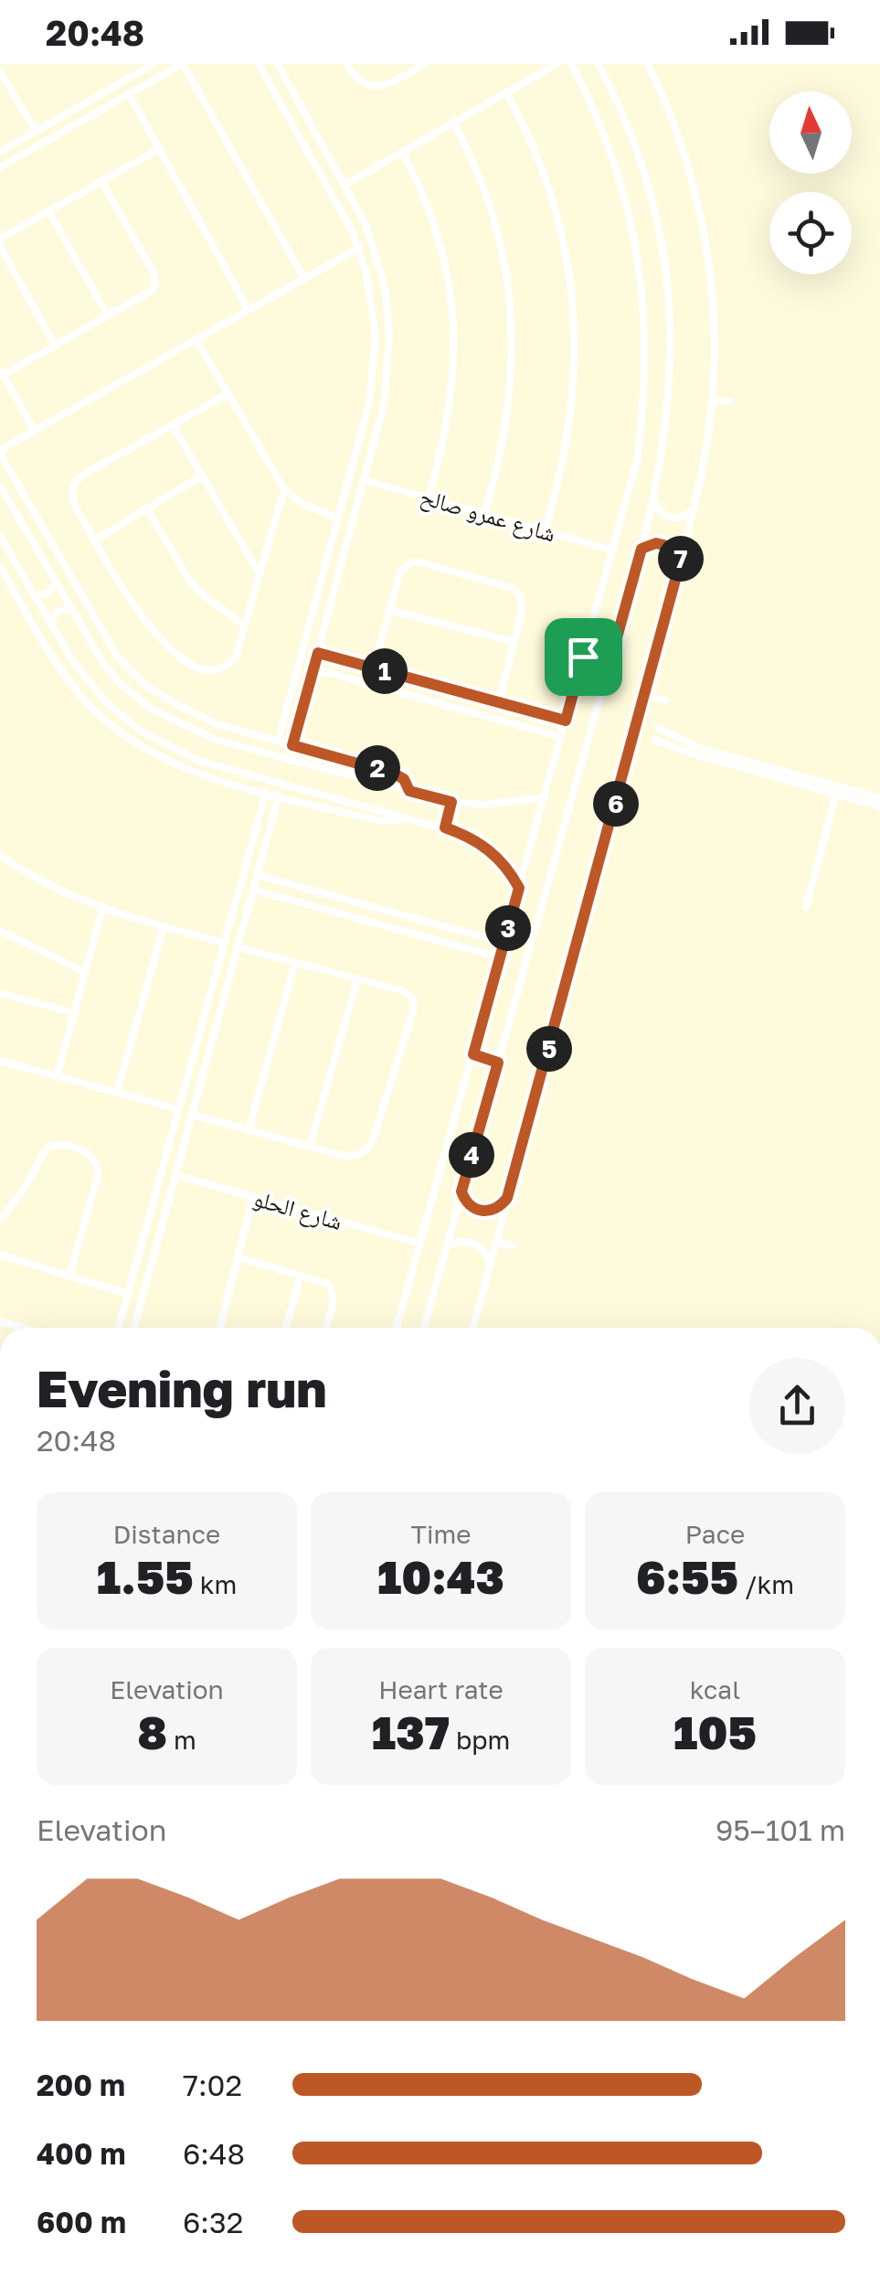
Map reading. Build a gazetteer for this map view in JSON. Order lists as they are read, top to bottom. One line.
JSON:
{"streets":{"street":["شارع عمرو صالح","شارع الحلو"]},"north":"top","page":{"status":"20:48","pins":["7","1","2","6","3","5","4"],"heading":["Evening run","20:48"],"stats":[["Distance","1.55 km"],["Time","10:43"],["Pace","6:55 /km"],["Elevation","8 m"],["Heart rate","137 bpm"],["kcal","105"]],"chart":["Elevation","95–101 m"],"list":[{"name":"200 m","note":"7:02"},{"name":"400 m","note":"6:48"},{"name":"600 m","note":"6:32"}]}}
